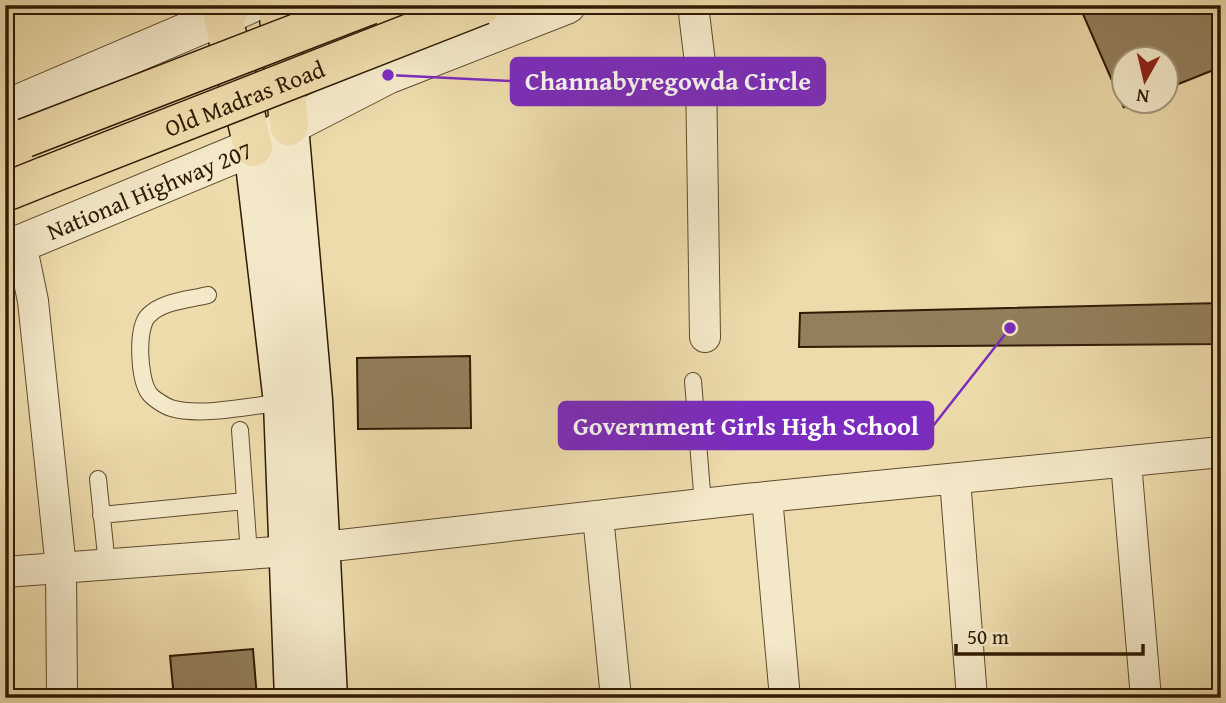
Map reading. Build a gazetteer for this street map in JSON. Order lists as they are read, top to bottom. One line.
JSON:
{"streets":{"highway":["Old Madras Road"],"street":["National Highway 207"]},"places":["Channabyregowda Circle","Government Girls High School"],"scale_bar":"50 m","north":"bottom"}
